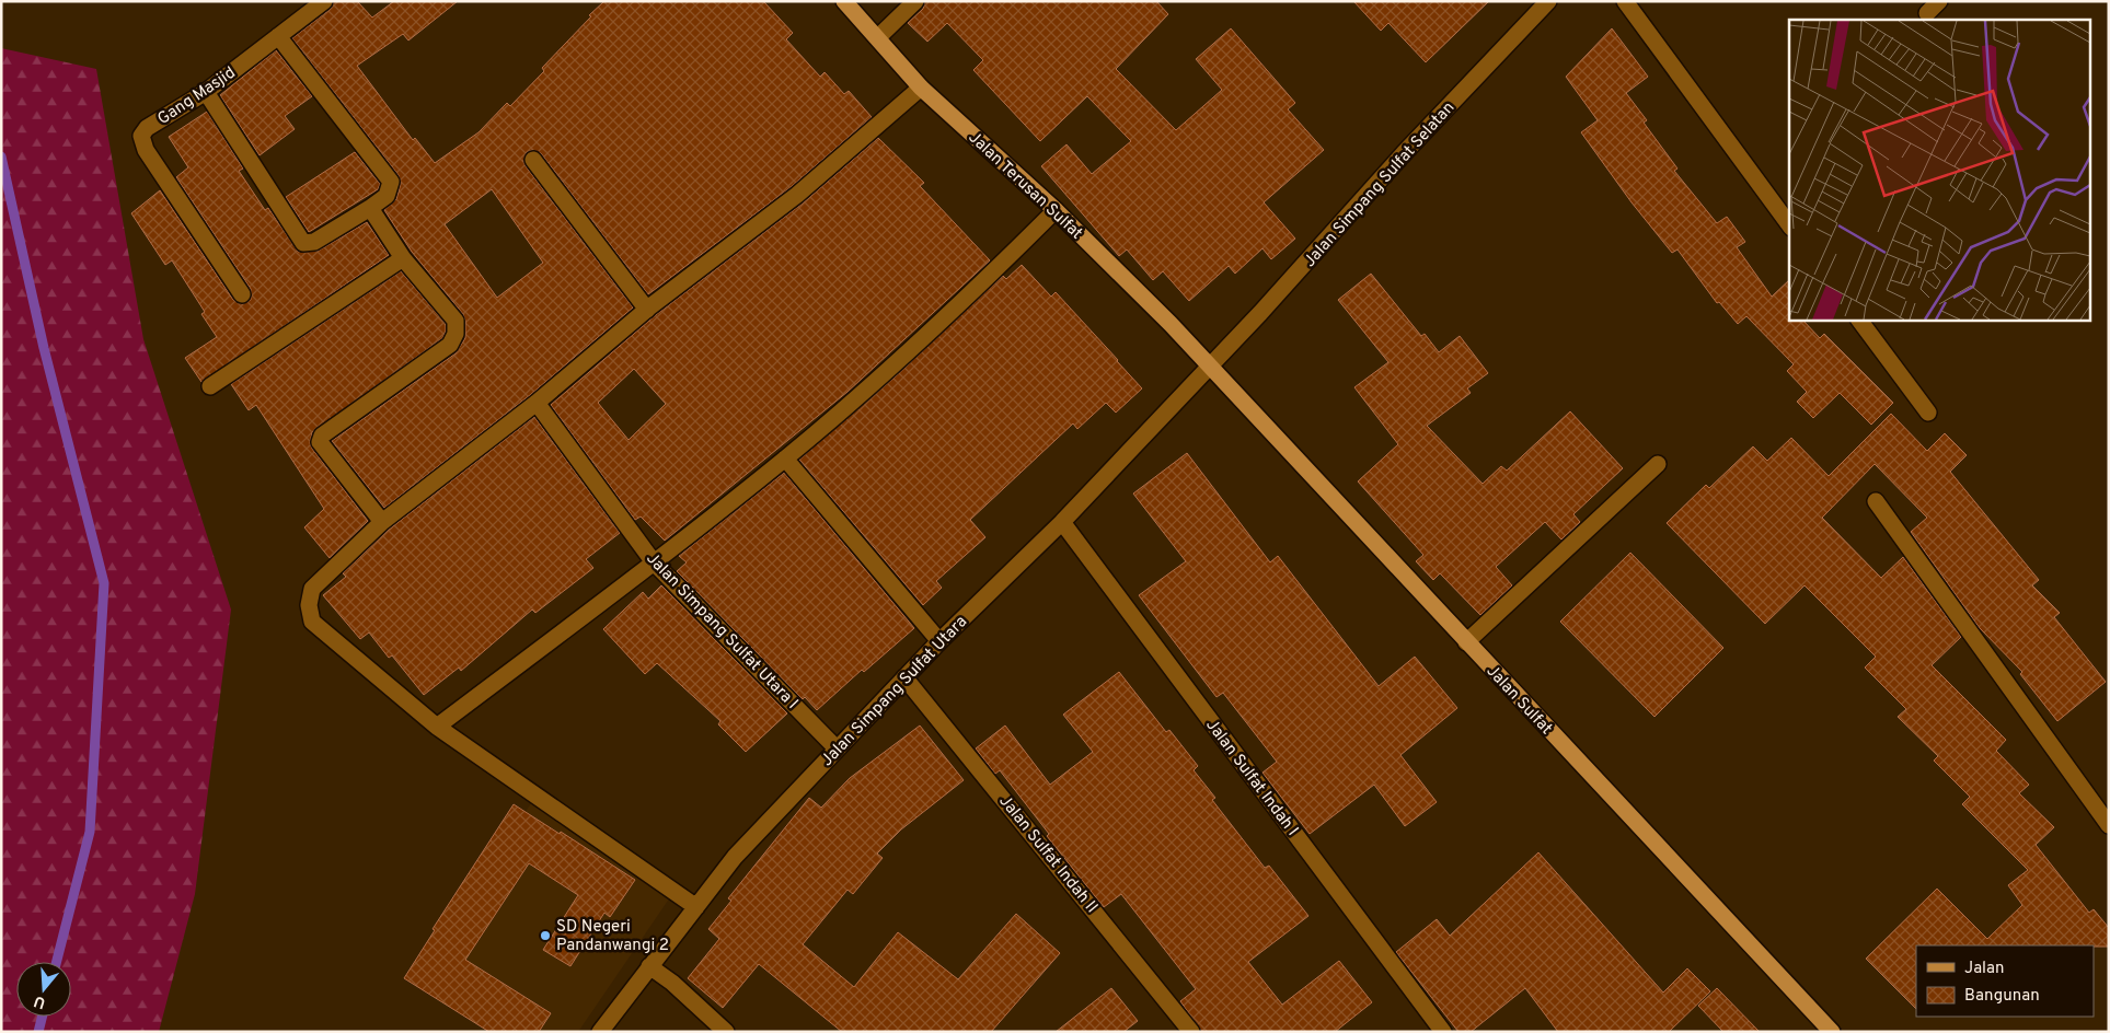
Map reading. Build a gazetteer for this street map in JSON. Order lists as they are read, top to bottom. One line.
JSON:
{"streets":{"main road":["Jalan Terusan Sulfat","Jalan Sulfat"],"street":["Gang Masjid","Jalan Simpang Sulfat Selatan","Jalan Simpang Sulfat Utara I","Jalan Simpang Sulfat Utara","Jalan Sulfat Indah I","Jalan Sulfat Indah II"]},"crossings":[["Jalan Simpang Sulfat Selatan","Jalan Terusan Sulfat"],["Jalan Simpang Sulfat Selatan","Jalan Simpang Sulfat Utara"],["Jalan Simpang Sulfat Selatan","Jalan Sulfat"],["Jalan Terusan Sulfat","Jalan Simpang Sulfat Utara"],["Jalan Terusan Sulfat","Jalan Sulfat"],["Jalan Simpang Sulfat Utara I","Jalan Simpang Sulfat Utara"],["Jalan Simpang Sulfat Utara","Jalan Sulfat"],["Jalan Simpang Sulfat Utara","Jalan Sulfat Indah I"],["Jalan Simpang Sulfat Utara","Jalan Sulfat Indah II"]],"places":["SD Negeri Pandanwangi 2"],"legend":["Jalan","Bangunan"],"north":"bottom"}
